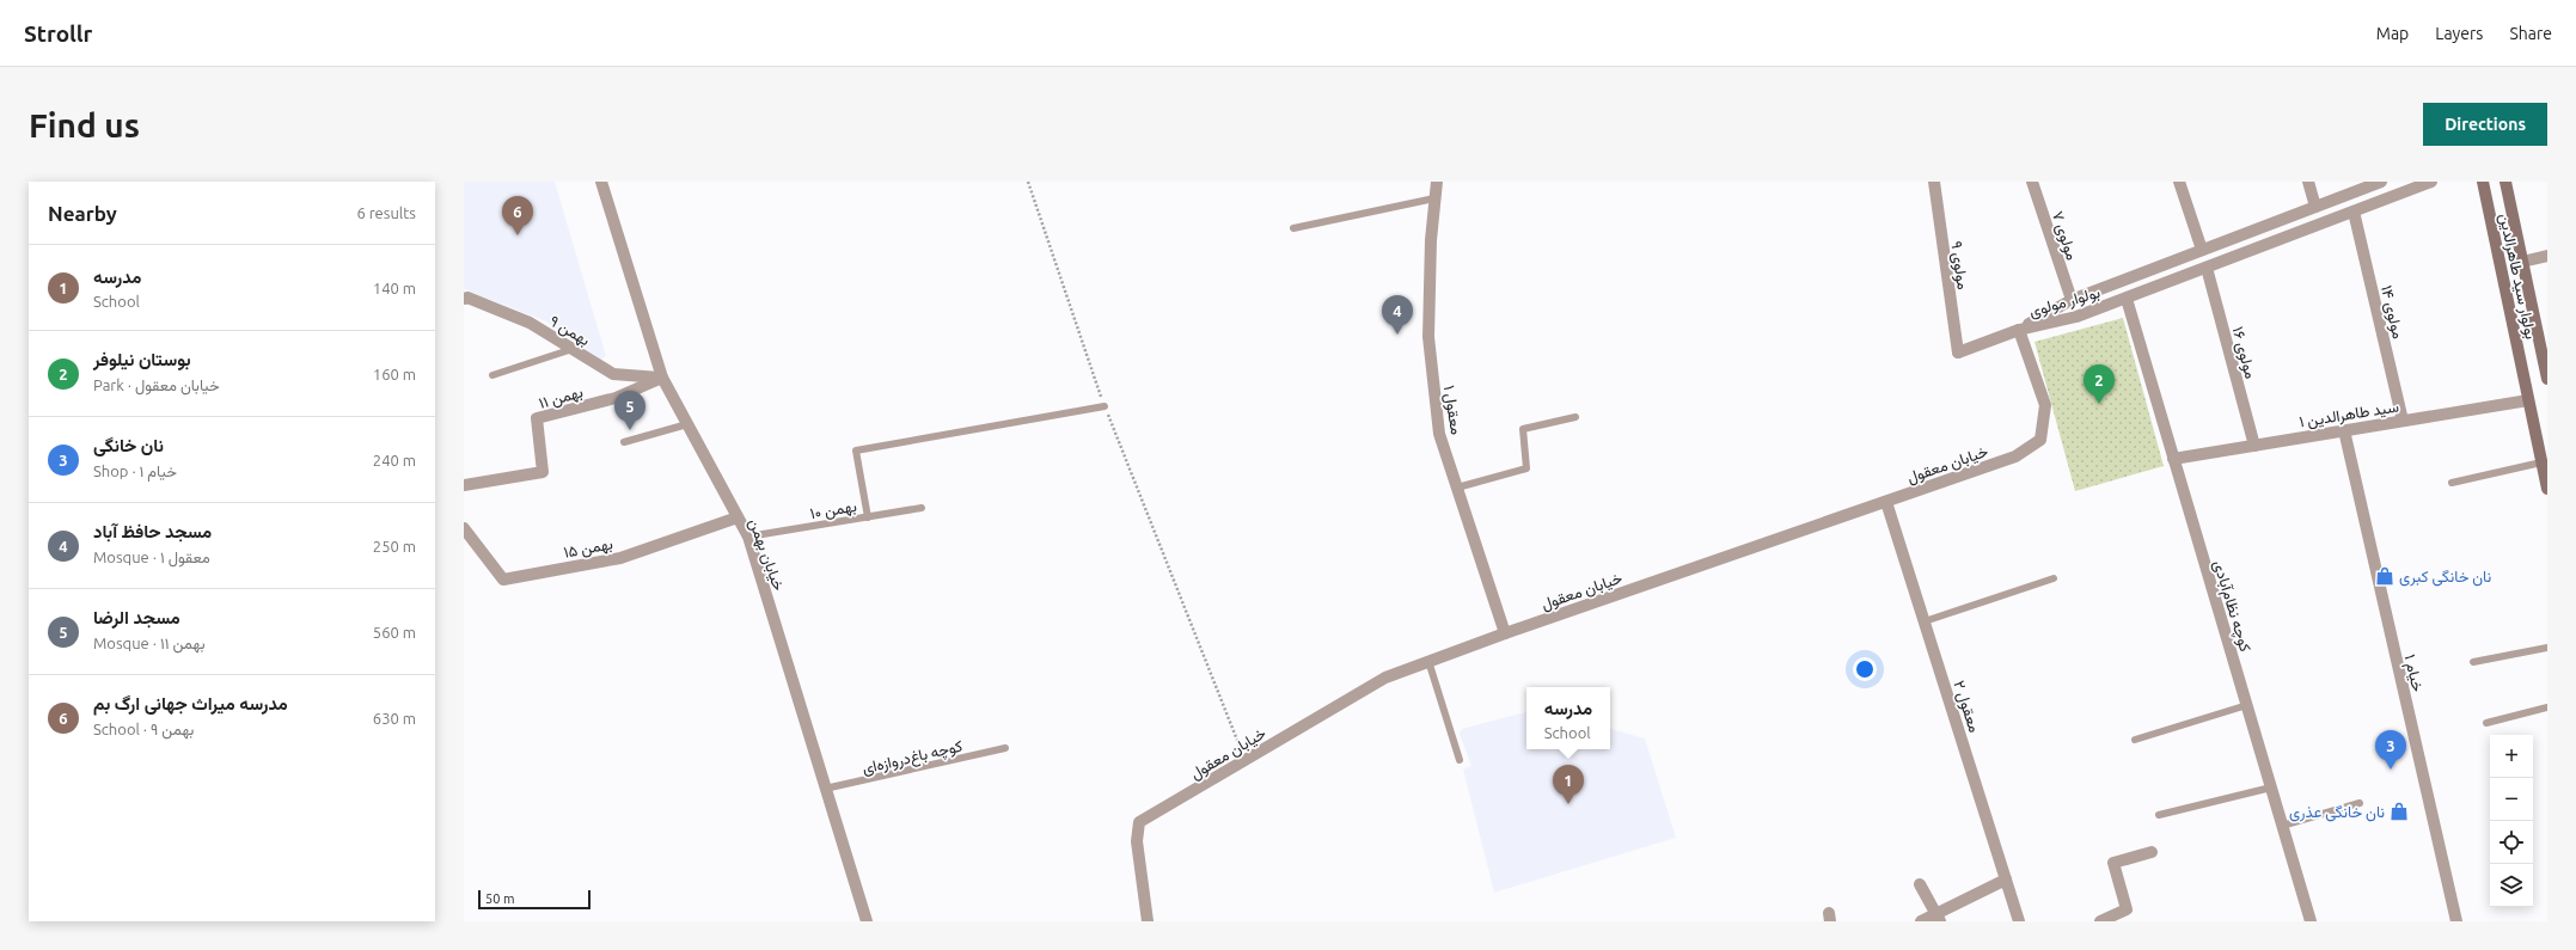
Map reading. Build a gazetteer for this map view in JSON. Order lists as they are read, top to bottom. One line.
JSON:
{"streets":{"main road":["بولوار سید طاهرالدین"],"street":["مولوی ۷","مولوی ۹","بولوار مولوی","مولوی ۱۴","بهمن ۹","مولوی ۱۶","بهمن ۱۱","معقول ۱","سید طاهرالدین ۱","خیابان معقول","بهمن ۱۵","خیابان بهمن","کوچه نظام‌آبادی","خیام ۱","معقول ۲"],"lane":["بهمن ۱۰","کوچه باغ‌دروازه‌ای"]},"crossings":[["مولوی ۷","بولوار مولوی"],["مولوی ۹","بولوار مولوی"],["مولوی ۹","خیابان معقول"],["بولوار سید طاهرالدین","سید طاهرالدین ۱"],["بولوار مولوی","مولوی ۱۴"],["بولوار مولوی","مولوی ۱۶"],["بولوار مولوی","خیابان معقول"],["بولوار مولوی","کوچه نظام‌آبادی"],["مولوی ۱۴","سید طاهرالدین ۱"],["بهمن ۹","بهمن ۱۱"],["بهمن ۹","خیابان بهمن"],["مولوی ۱۶","سید طاهرالدین ۱"],["بهمن ۱۱","خیابان بهمن"],["معقول ۱","خیابان معقول"],["سید طاهرالدین ۱","کوچه نظام‌آبادی"],["سید طاهرالدین ۱","خیام ۱"],["خیابان معقول","معقول ۲"],["بهمن ۱۰","خیابان بهمن"],["بهمن ۱۵","خیابان بهمن"],["خیابان بهمن","کوچه باغ‌دروازه‌ای"]],"places":{"shop":["نان خانگی کبری","نان خانگی عذری"]},"scale_bar":"50 m","page":{"header":"Strollr","nav":["Map","Layers","Share"],"buttons":"Directions","title":"Find us","heading":["Nearby","6 results"],"pins":["6","4","2","5","3","1"],"list":[{"mark":"1","name":"مدرسه","note":"School","value":"140 m"},{"mark":"2","name":"بوستان نیلوفر","note":"Park · خیابان معقول","value":"160 m"},{"mark":"3","name":"نان خانگی","note":"Shop · خیام ۱","value":"240 m"},{"mark":"4","name":"مسجد حافظ آباد","note":"Mosque · معقول ۱","value":"250 m"},{"mark":"5","name":"مسجد الرضا","note":"Mosque · بهمن ۱۱","value":"560 m"},{"mark":"6","name":"مدرسه میراث جهانی ارگ بم","note":"School · بهمن ۹","value":"630 m"}],"popup":["مدرسه","School"],"map_buttons":["+","−"],"scale":"50 m"}}
